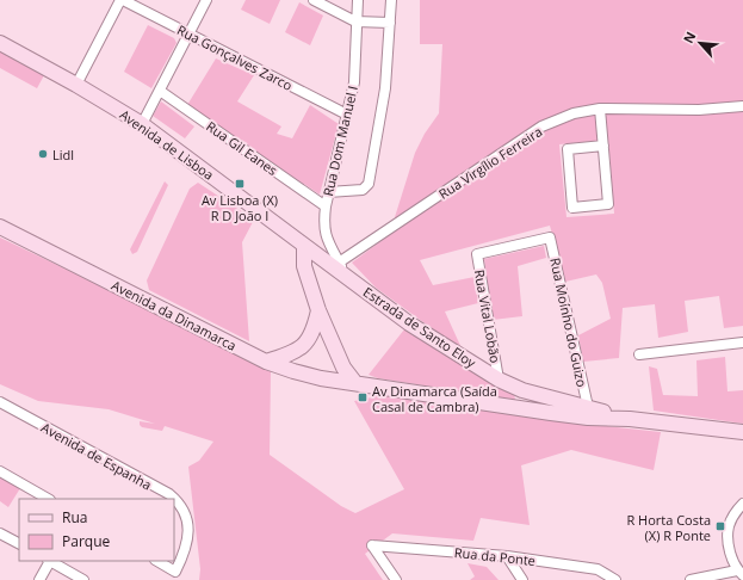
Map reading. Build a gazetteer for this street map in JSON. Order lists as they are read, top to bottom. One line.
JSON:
{"streets":{"main road":["Avenida de Lisboa","Avenida da Dinamarca","Estrada de Santo Eloy"],"street":["Rua Gonçalves Zarco","Rua Dom Manuel I","Rua Gil Eanes","Rua Virgílio Ferreira","Rua Vital Lobão","Rua Moínho do Guizo","Avenida de Espanha","Rua da Ponte"]},"crossings":[["Rua Gonçalves Zarco","Rua Dom Manuel I"],["Rua Dom Manuel I","Rua Gil Eanes"],["Rua Dom Manuel I","Rua Virgílio Ferreira"],["Rua Dom Manuel I","Estrada de Santo Eloy"],["Avenida de Lisboa","Estrada de Santo Eloy"],["Avenida da Dinamarca","Estrada de Santo Eloy"],["Rua Vital Lobão","Rua Moínho do Guizo"],["Rua Vital Lobão","Estrada de Santo Eloy"],["Rua Moínho do Guizo","Estrada de Santo Eloy"]],"places":{"other":["Lidl"],"transit":["Av Lisboa (X) R D João I","Av Dinamarca (Saída Casal de Cambra)","R Horta Costa (X) R Ponte"]},"legend":["Rua","Parque"],"north":"top left"}
